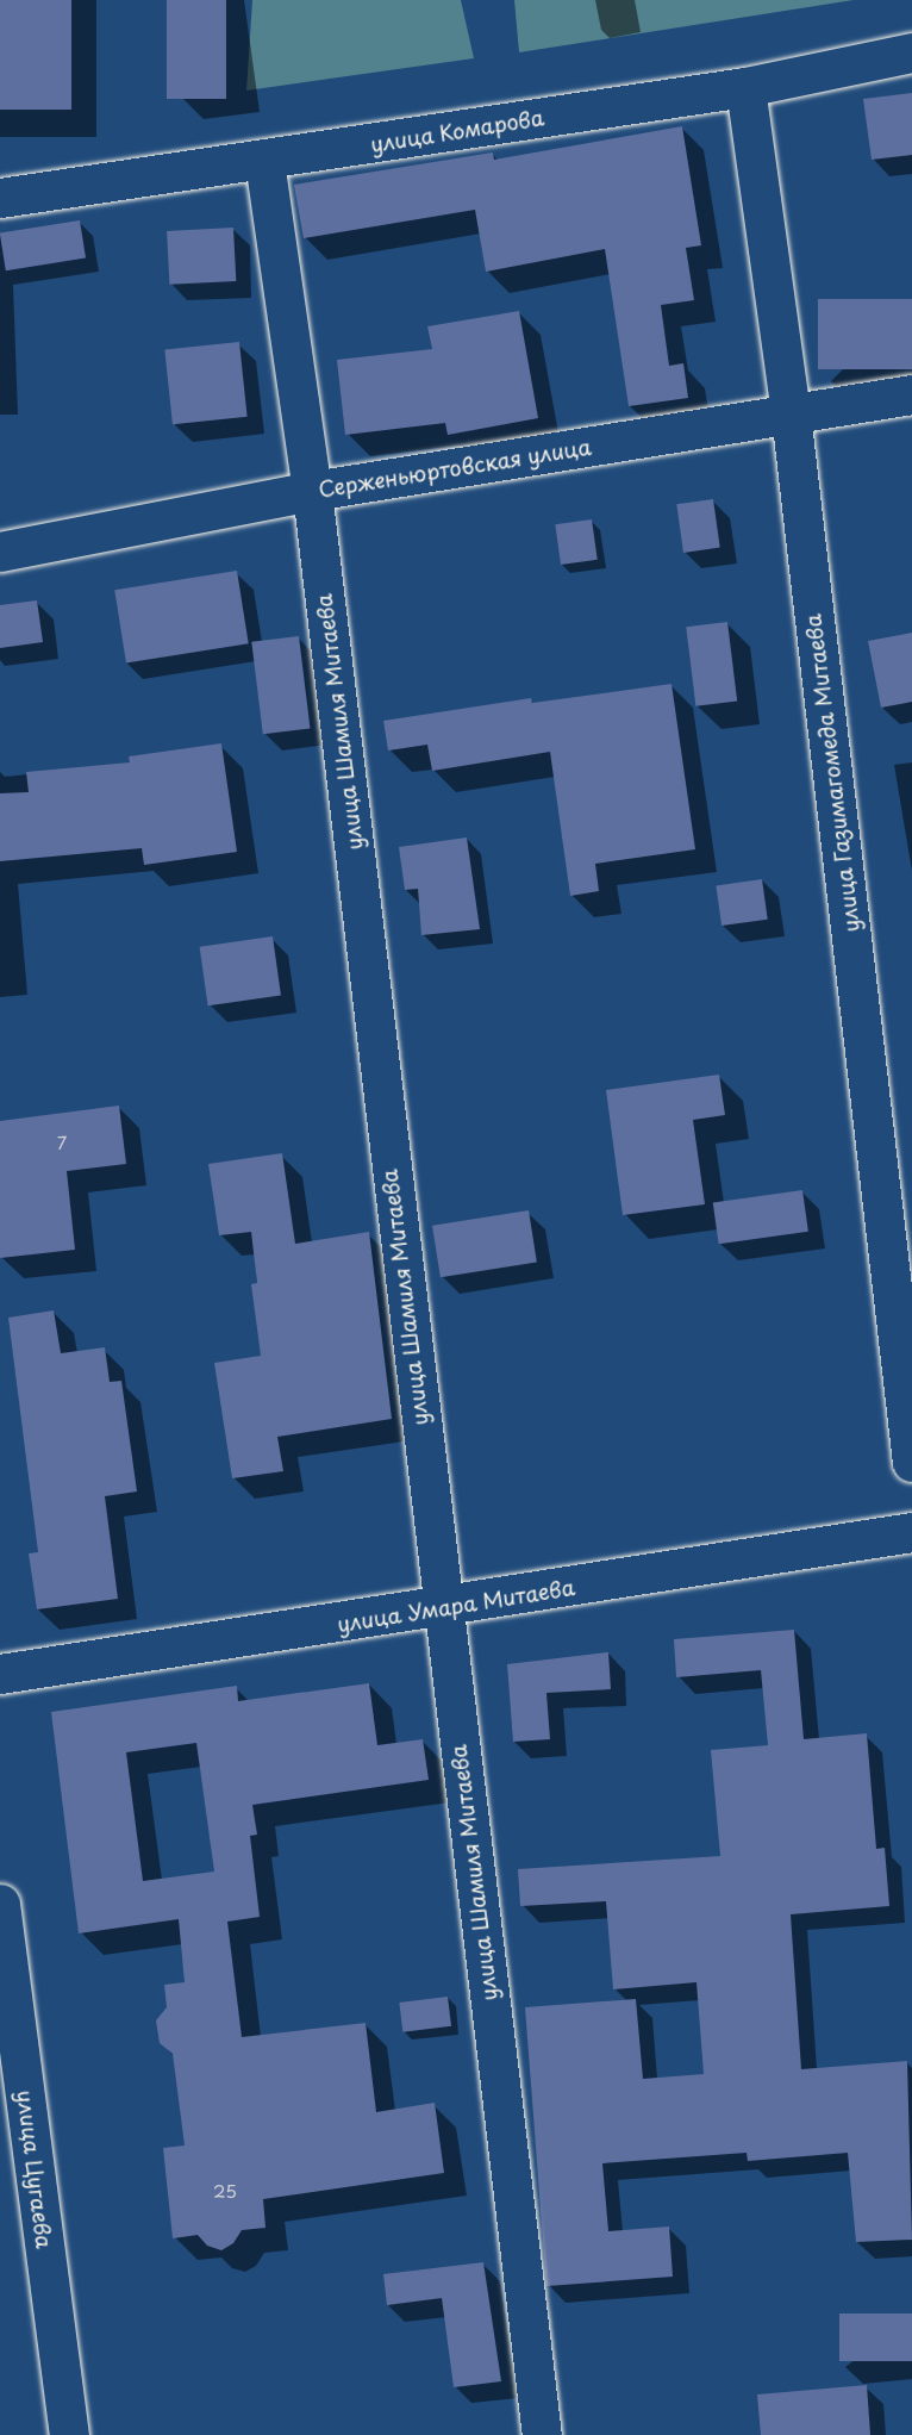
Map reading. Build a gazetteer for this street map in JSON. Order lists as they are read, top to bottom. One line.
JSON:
{"streets":{"street":["улица Комарова","Серженьюртовская улица","улица Шамиля Митаева","улица Газимагомеда Митаева","улица Умара Митаева","улица Цугаева"]},"crossings":[["улица Комарова","улица Шамиля Митаева"],["улица Комарова","улица Газимагомеда Митаева"],["Серженьюртовская улица","улица Шамиля Митаева"],["Серженьюртовская улица","улица Газимагомеда Митаева"],["улица Шамиля Митаева","улица Умара Митаева"]],"house_numbers":["7","25"]}
